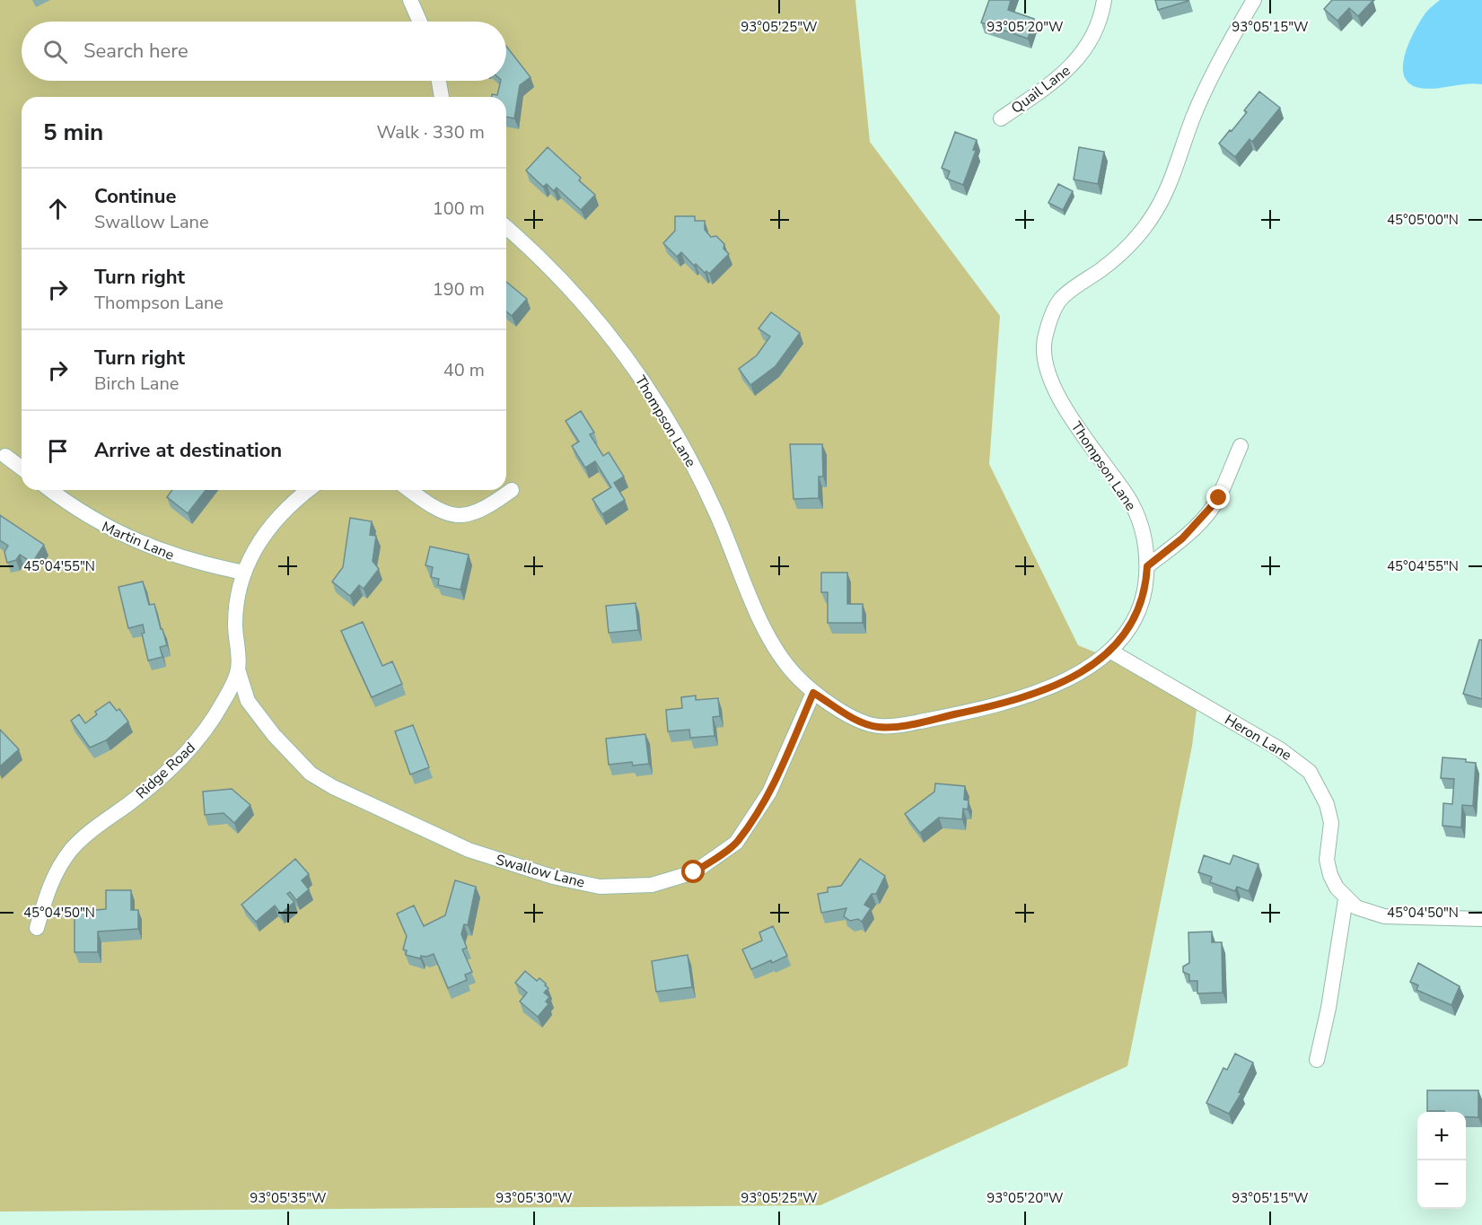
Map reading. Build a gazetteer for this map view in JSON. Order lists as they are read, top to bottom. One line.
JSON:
{"streets":{"street":["Quail Lane","Thompson Lane","Martin Lane","Heron Lane","Ridge Road","Swallow Lane"]},"crossings":[["Thompson Lane","Heron Lane"],["Thompson Lane","Swallow Lane"],["Martin Lane","Ridge Road"],["Ridge Road","Swallow Lane"]],"page":{"search":"Search here","heading":["5 min","Walk · 330 m"],"list":[["Continue","Swallow Lane","100 m"],["Turn right","Thompson Lane","190 m"],["Turn right","Birch Lane","40 m"],"Arrive at destination"],"map_buttons":["+","−"]},"coordinates":["93°05'25\"W","93°05'20\"W","93°05'15\"W","45°05'00\"N","45°04'55\"N","45°04'50\"N","93°05'35\"W","93°05'30\"W"]}
